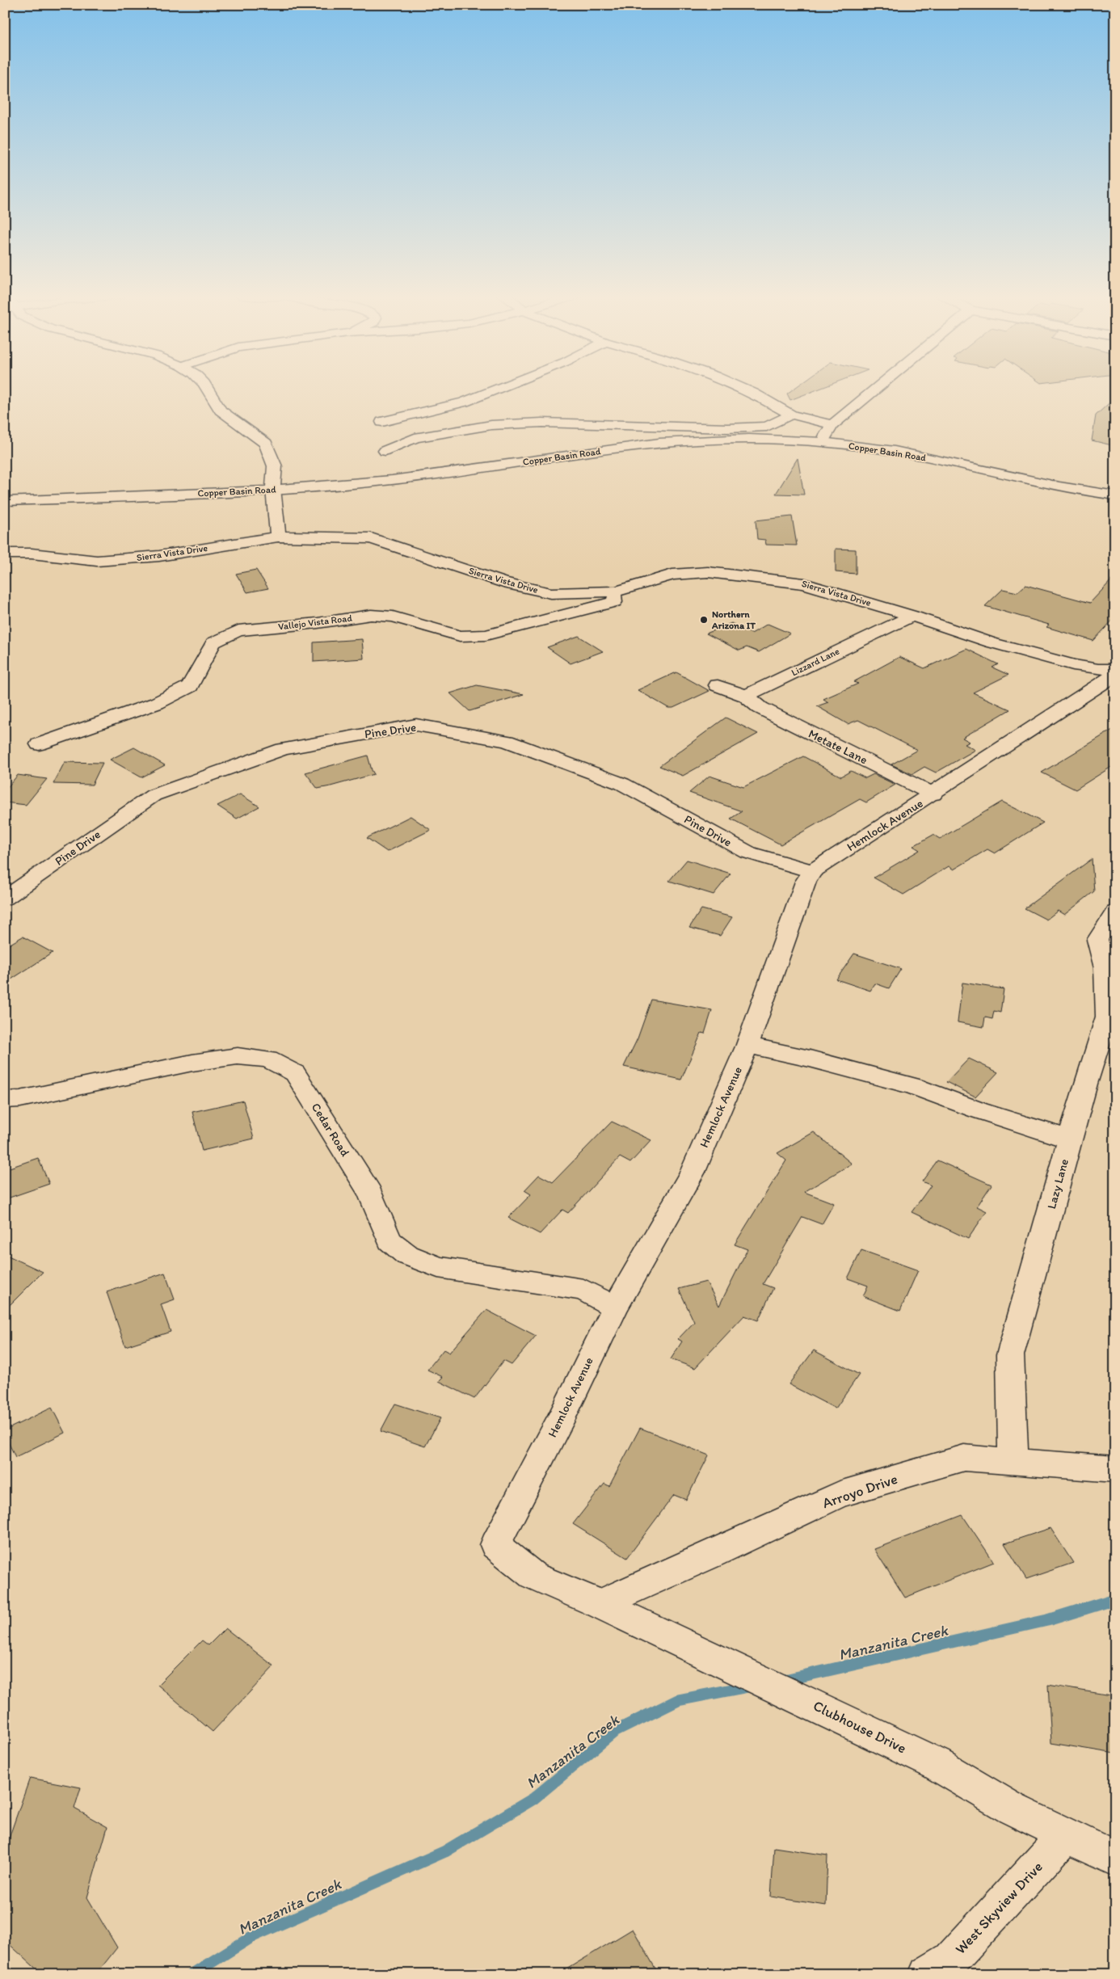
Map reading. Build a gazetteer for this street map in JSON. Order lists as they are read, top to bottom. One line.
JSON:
{"streets":{"street":["Copper Basin Road","Sierra Vista Drive","Vallejo Vista Road","Lizzard Lane","Pine Drive","Metate Lane","Hemlock Avenue","Cedar Road","Lazy Lane","Arroyo Drive","Clubhouse Drive","West Skyview Drive"]},"crossings":[["Sierra Vista Drive","Vallejo Vista Road"],["Sierra Vista Drive","Lizzard Lane"],["Lizzard Lane","Metate Lane"],["Pine Drive","Hemlock Avenue"],["Metate Lane","Hemlock Avenue"],["Hemlock Avenue","Cedar Road"],["Hemlock Avenue","Arroyo Drive"],["Hemlock Avenue","Clubhouse Drive"],["Lazy Lane","Arroyo Drive"],["Arroyo Drive","Clubhouse Drive"],["Clubhouse Drive","West Skyview Drive"]],"water":["Manzanita Creek"],"places":["Northern Arizona IT"]}
